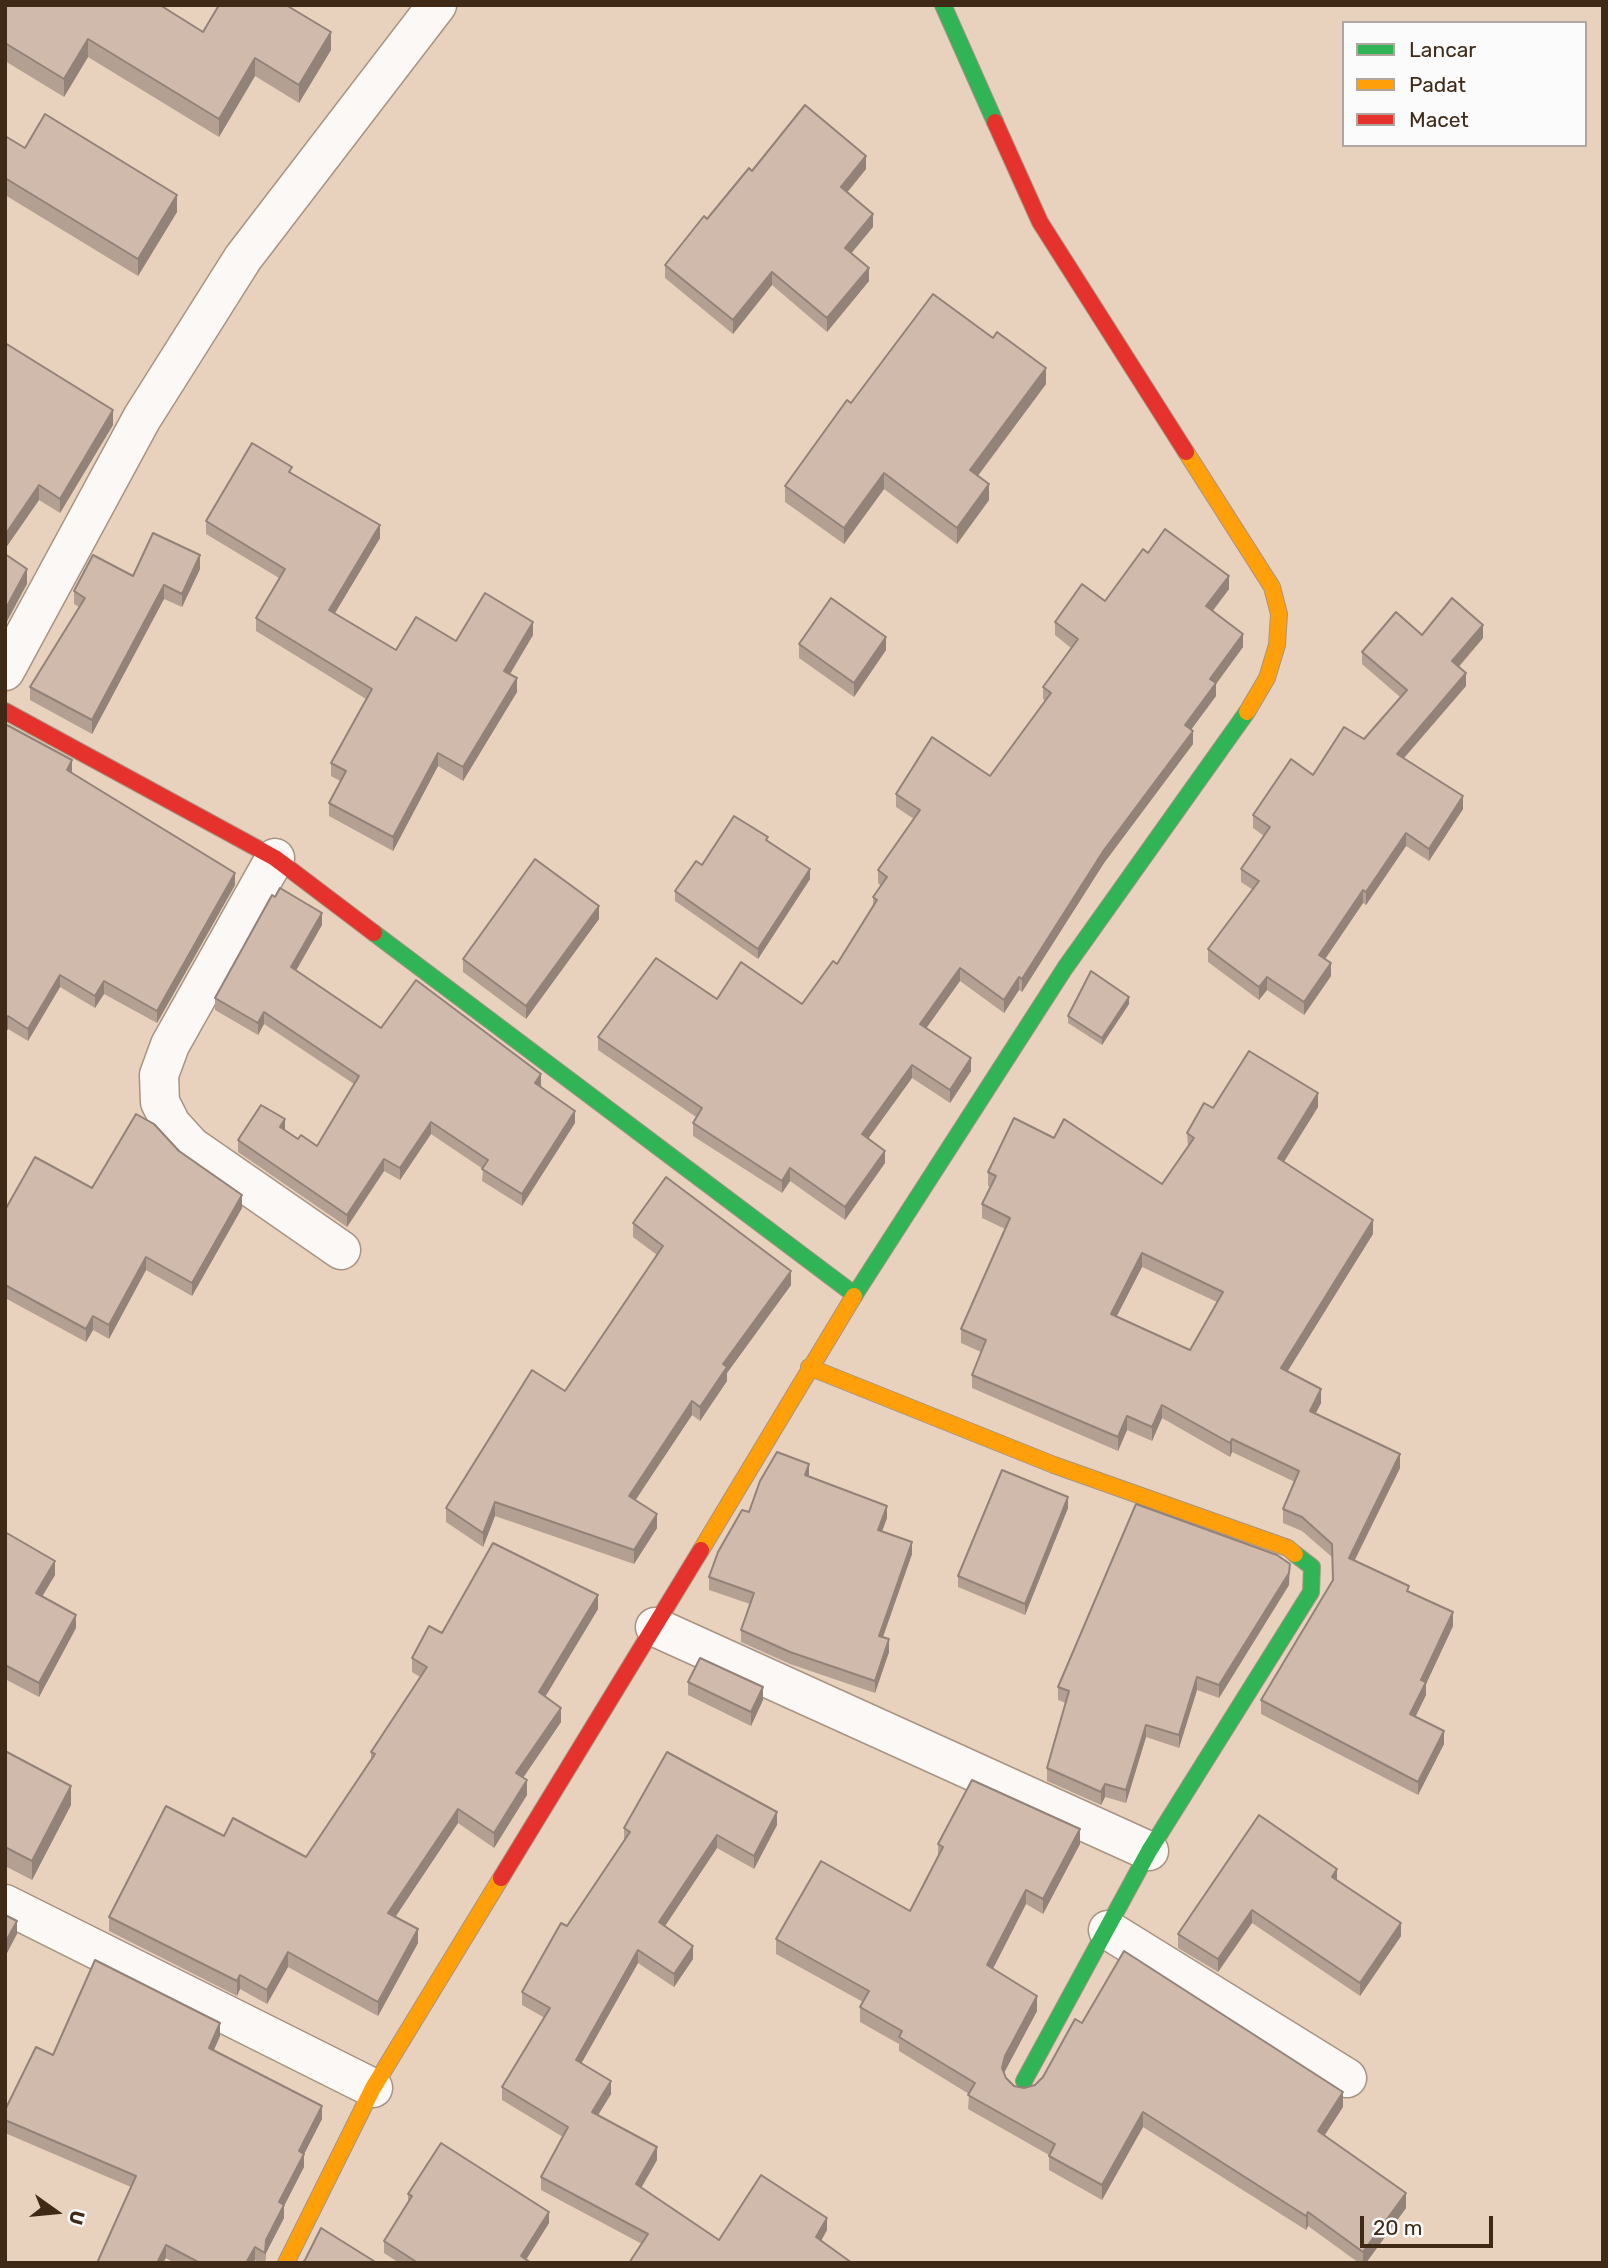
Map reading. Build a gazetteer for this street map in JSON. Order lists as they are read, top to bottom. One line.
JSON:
{"legend":["Lancar","Padat","Macet"],"scale_bar":"20 m","north":"right"}
